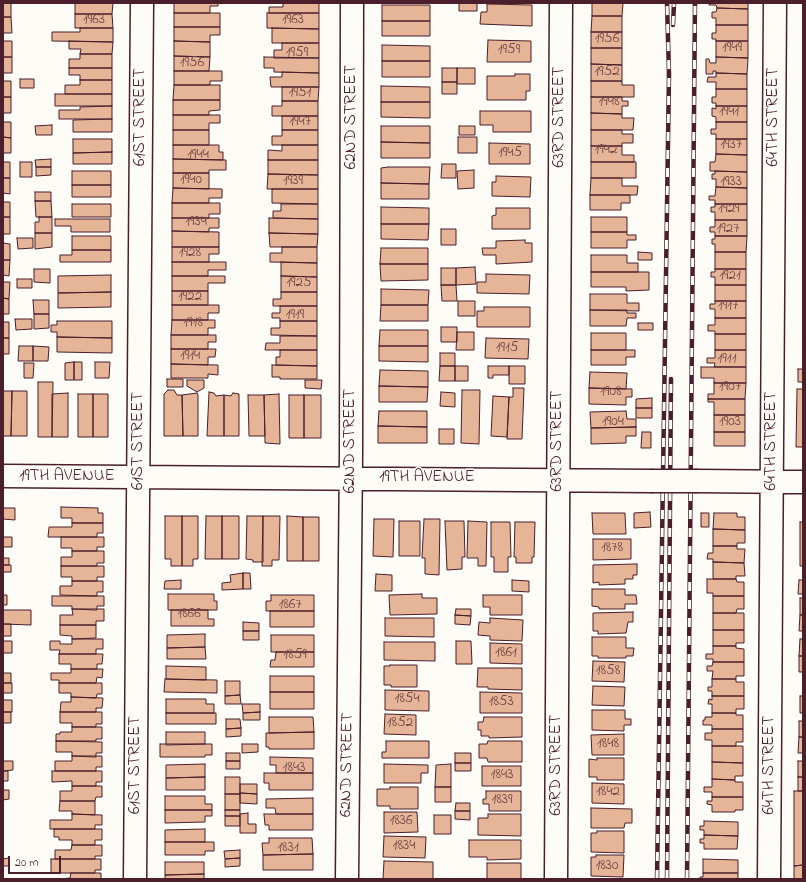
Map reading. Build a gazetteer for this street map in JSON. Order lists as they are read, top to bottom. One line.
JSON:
{"streets":{"street":["61ST STREET","62ND STREET","63RD STREET","64TH STREET","19TH AVENUE"]},"crossings":[["61ST STREET","19TH AVENUE"],["62ND STREET","19TH AVENUE"],["63RD STREET","19TH AVENUE"],["64TH STREET","19TH AVENUE"]],"house_numbers":["1963","1963","1956","1949","1959","1959","1956","1952","1951","1948","1941","1947","1937","1942","1945","1944","1940","1939","1933","1929","1934","1927","1928","1921","1925","1922","1917","1919","1918","1915","1914","1911","1907","1908","1904","1903","1878","1867","1866","1861","1859","1858","1854","1853","1852","1848","1843","1843","1842","1839","1836","1834","1831","1830"],"scale_bar":"20 m"}
